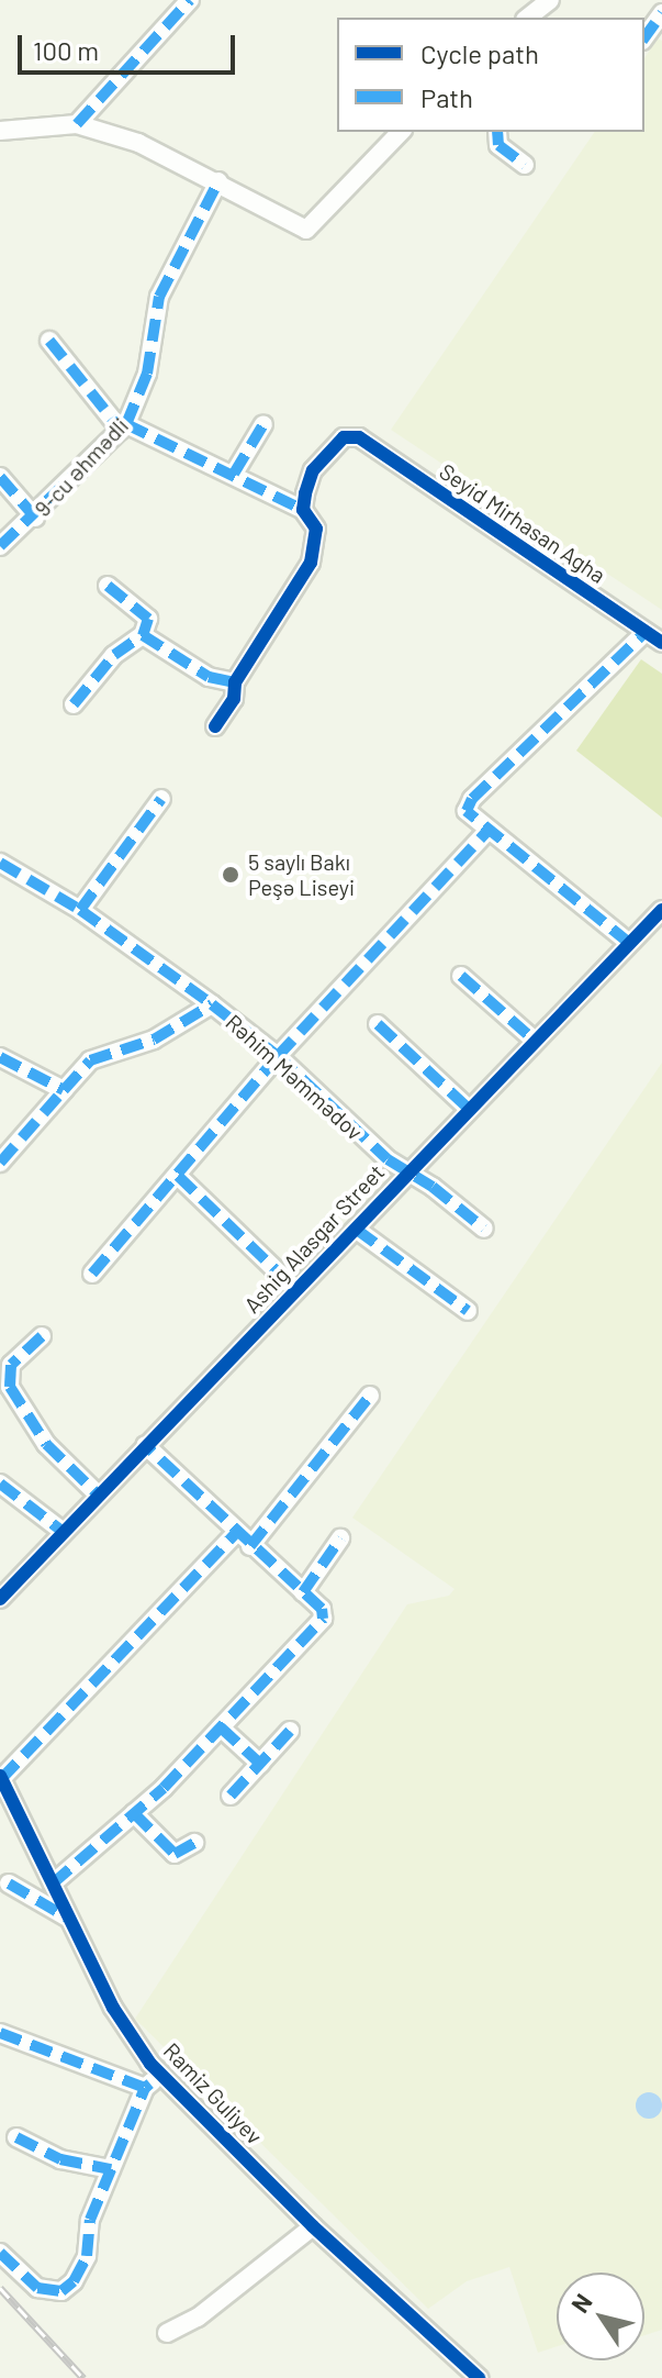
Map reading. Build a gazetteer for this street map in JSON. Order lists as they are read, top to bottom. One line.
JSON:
{"streets":{"street":["9-cu Əhmədli","Seyid Mirhasan Agha","Rəhim Məmmədov","Ashig Alasgar Street","Ramiz Guliyev"]},"crossings":[["Rəhim Məmmədov","Ashig Alasgar Street"]],"places":["5 saylı Bakı Peşə Liseyi"],"legend":["Cycle path","Path"],"scale_bar":"100 m","north":"top left"}
